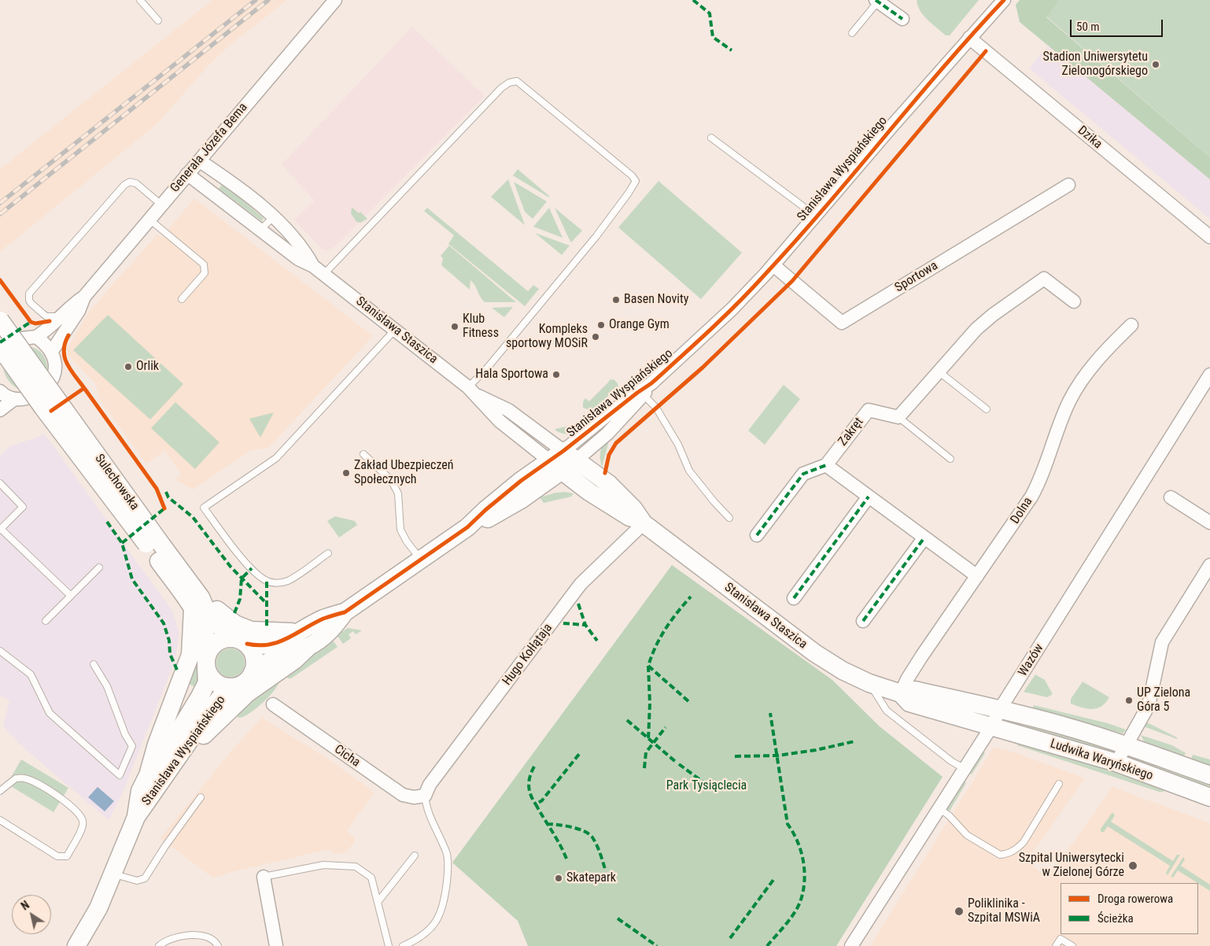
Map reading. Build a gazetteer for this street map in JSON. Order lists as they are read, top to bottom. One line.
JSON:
{"streets":{"street":["Dzika","Generała Józefa Bema","Stanisława Wyspiańskiego","Sportowa","Stanisława Staszica","Zakręt","Sulechowska","Dolna","Hugo Kołłątaja","Wazów","Cicha","Ludwika Waryńskiego"]},"crossings":[["Dzika","Stanisława Wyspiańskiego"],["Generała Józefa Bema","Stanisława Staszica"],["Stanisława Wyspiańskiego","Sportowa"],["Stanisława Wyspiańskiego","Stanisława Staszica"],["Stanisława Wyspiańskiego","Sulechowska"],["Stanisława Staszica","Dolna"],["Stanisława Staszica","Hugo Kołłątaja"],["Stanisława Staszica","Wazów"],["Stanisława Staszica","Ludwika Waryńskiego"],["Hugo Kołłątaja","Cicha"],["Wazów","Ludwika Waryńskiego"]],"parks":["Park Tysiąclecia"],"places":["Stadion Uniwersytetu Zielonogórskiego","Basen Novity","Orange Gym","Klub Fitness","Kompleks sportowy MOSiR","Orlik","Hala Sportowa","Zakład Ubezpieczeń Społecznych","UP Zielona Góra 5","Szpital Uniwersytecki w Zielonej Górze","Skatepark","Poliklinika - Szpital MSWiA"],"legend":["Droga rowerowa","Ścieżka"],"scale_bar":"50 m","north":"top left"}
